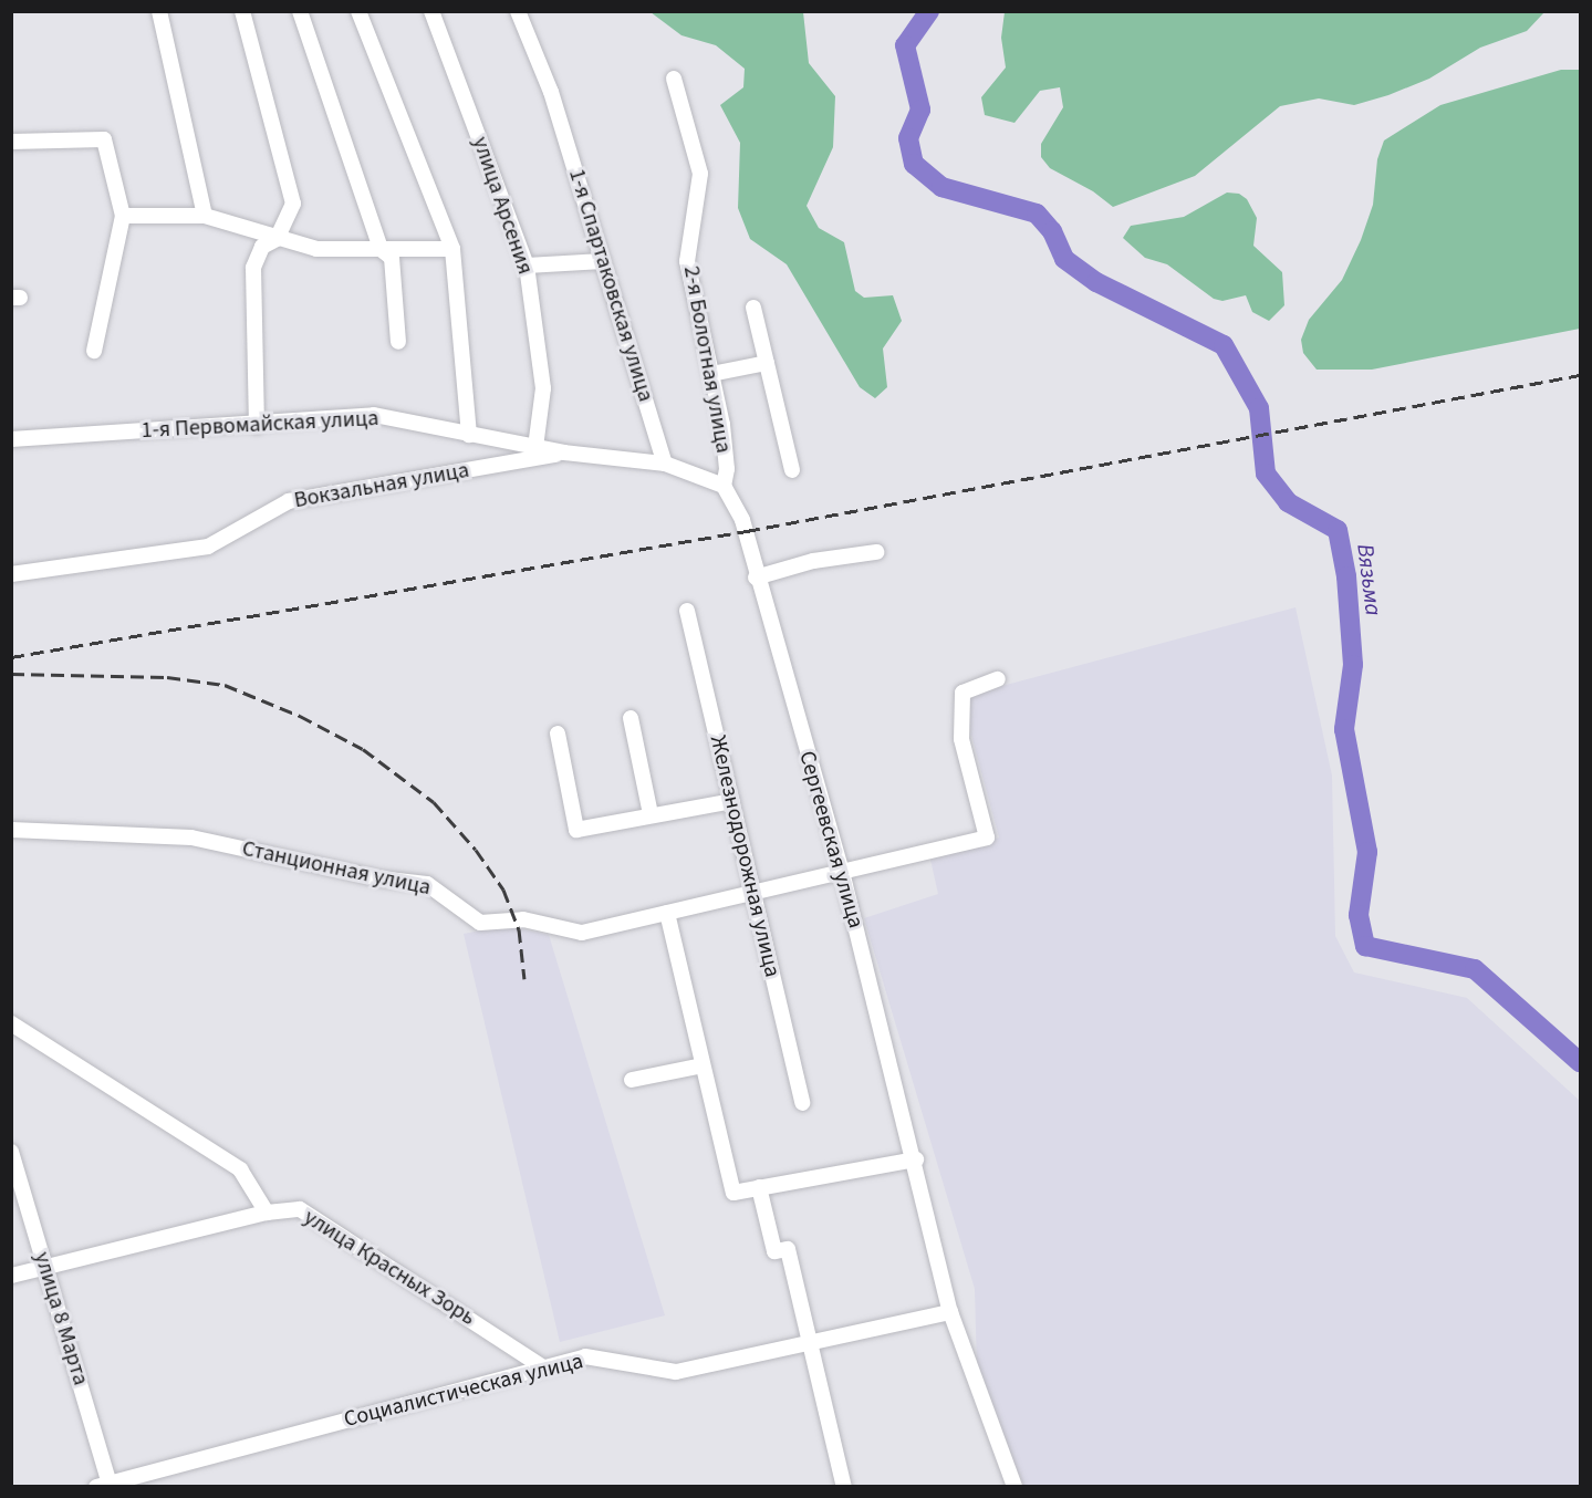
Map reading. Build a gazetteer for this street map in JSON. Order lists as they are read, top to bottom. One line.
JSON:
{"streets":{"street":["улица Арсения","1-я Спартаковская улица","2-я Болотная улица","1-я Первомайская улица","Вокзальная улица","Сергеевская улица","Железнодорожная улица","Станционная улица","улица Красных Зорь","улица 8 Марта","Социалистическая улица"]},"crossings":[["улица Арсения","1-я Первомайская улица"],["1-я Спартаковская улица","1-я Первомайская улица"],["2-я Болотная улица","Сергеевская улица"],["1-я Первомайская улица","Вокзальная улица"],["Сергеевская улица","Станционная улица"],["Сергеевская улица","Социалистическая улица"],["Железнодорожная улица","Станционная улица"],["улица Красных Зорь","улица 8 Марта"],["улица Красных Зорь","Социалистическая улица"],["улица 8 Марта","Социалистическая улица"]],"water":["Вязьма"]}
